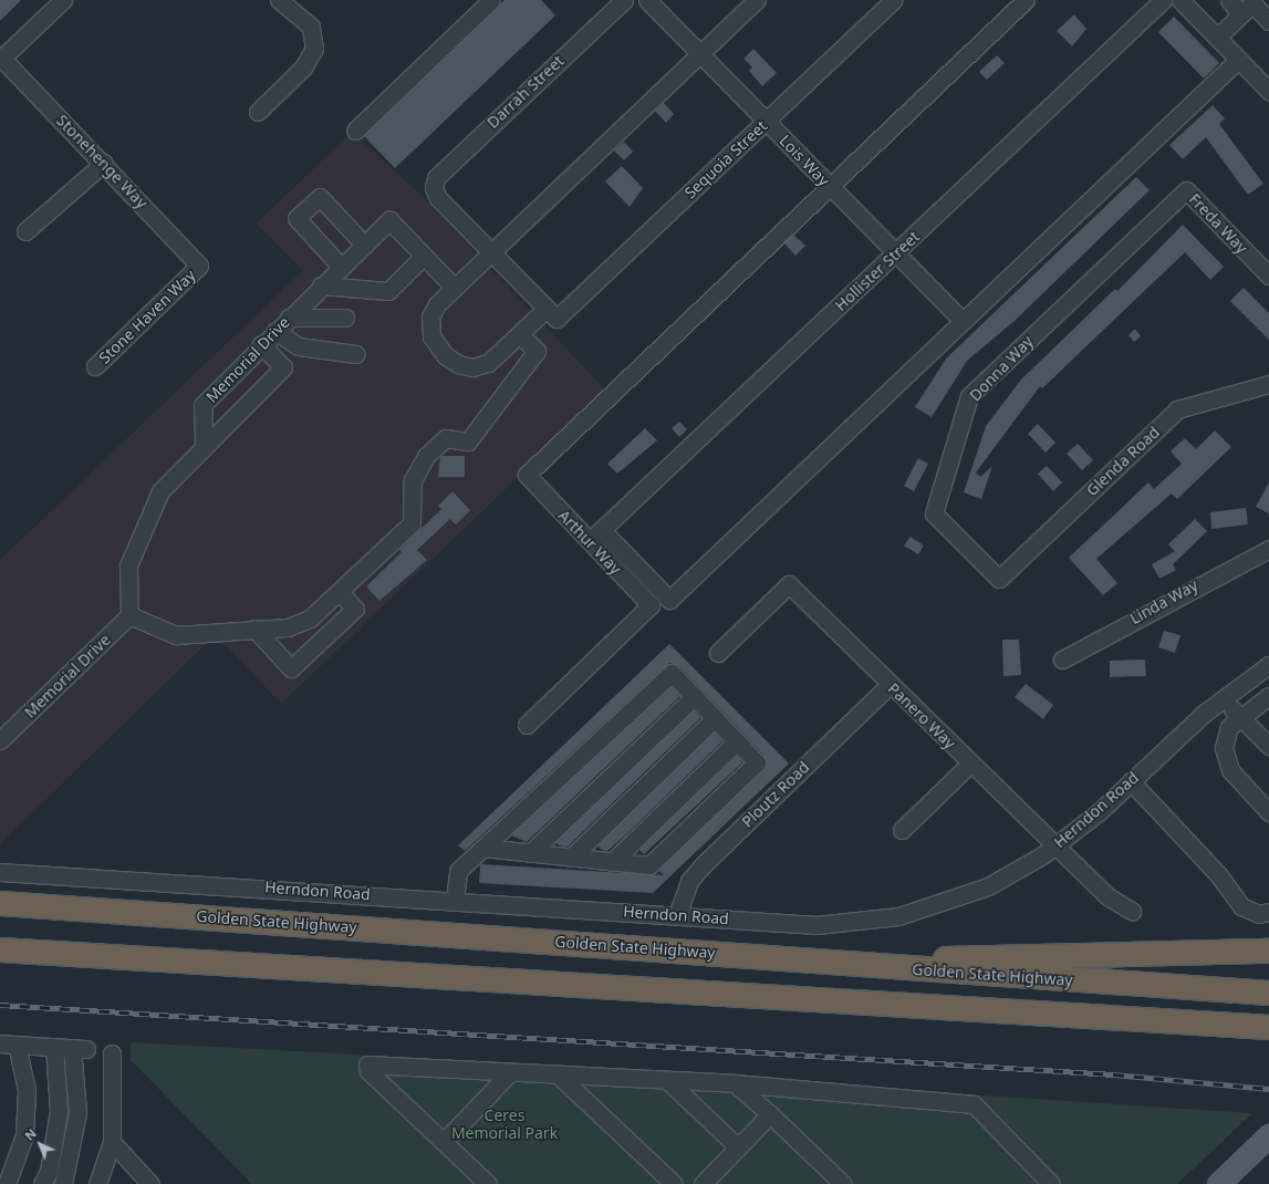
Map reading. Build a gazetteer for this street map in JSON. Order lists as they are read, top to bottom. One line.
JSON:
{"streets":{"highway":["Golden State Highway"],"street":["Darrah Street","Sequoia Street","Lois Way","Stonehenge Way","Freda Way","Hollister Street","Stone Haven Way","Memorial Drive","Donna Way","Glenda Road","Arthur Way","Linda Way","Panero Way","Ploutz Road","Herndon Road"]},"crossings":[["Sequoia Street","Lois Way"],["Lois Way","Hollister Street"],["Lois Way","Arthur Way"],["Stonehenge Way","Stone Haven Way"],["Freda Way","Donna Way"],["Hollister Street","Arthur Way"],["Donna Way","Glenda Road"],["Panero Way","Ploutz Road"],["Panero Way","Herndon Road"],["Ploutz Road","Herndon Road"]],"parks":["Ceres Memorial Park"],"north":"top left"}
